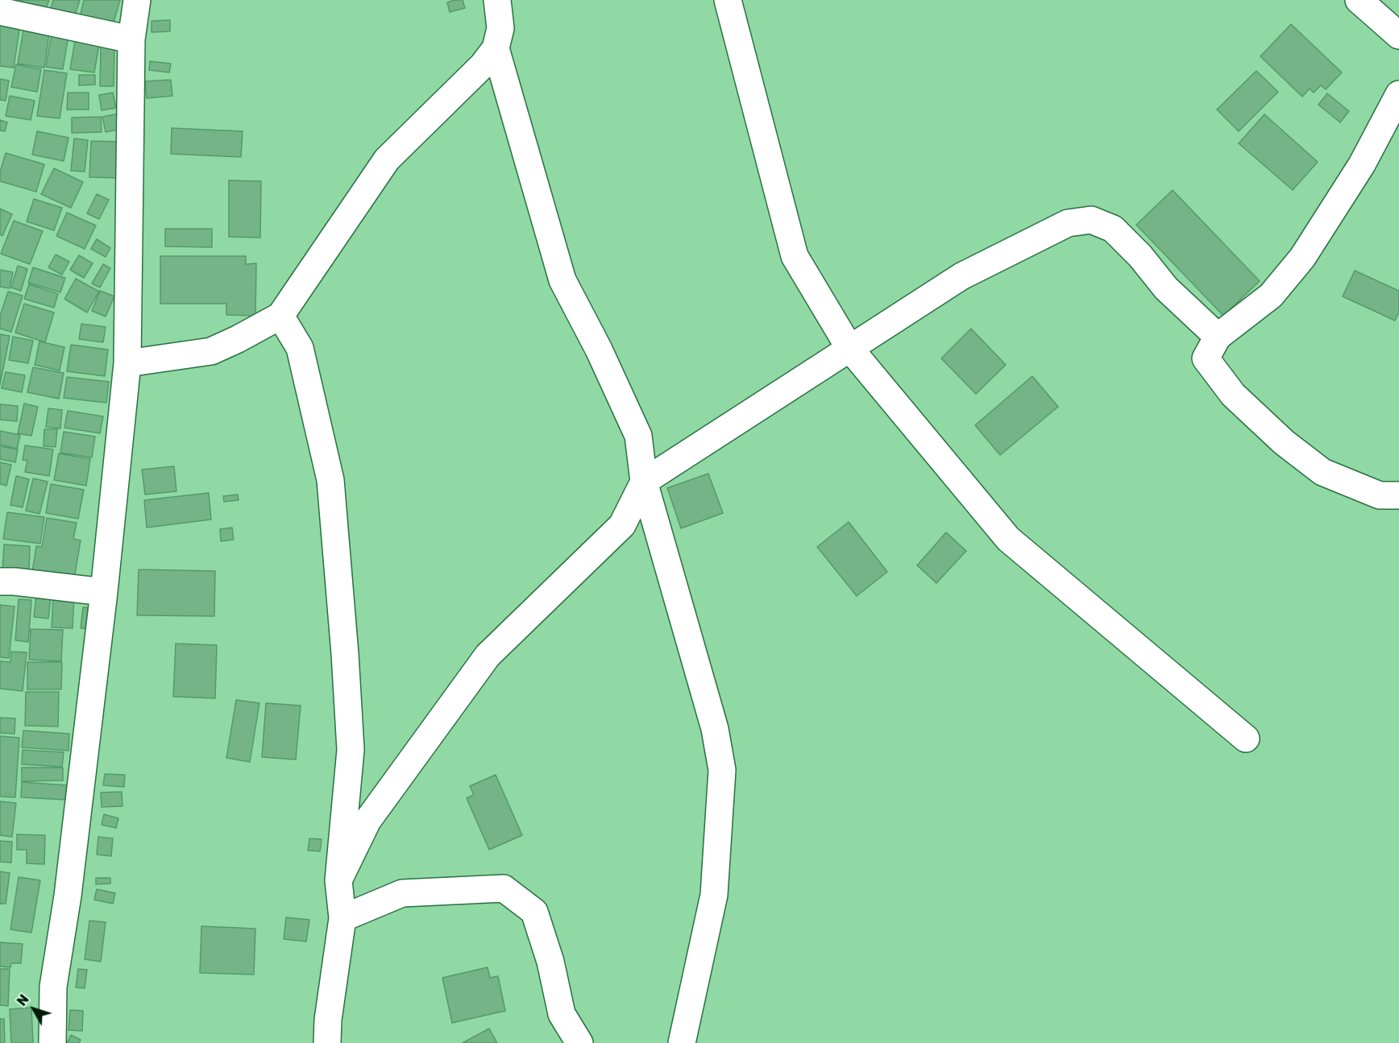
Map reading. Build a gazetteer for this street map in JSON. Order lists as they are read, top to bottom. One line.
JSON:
{"north":"top left"}
